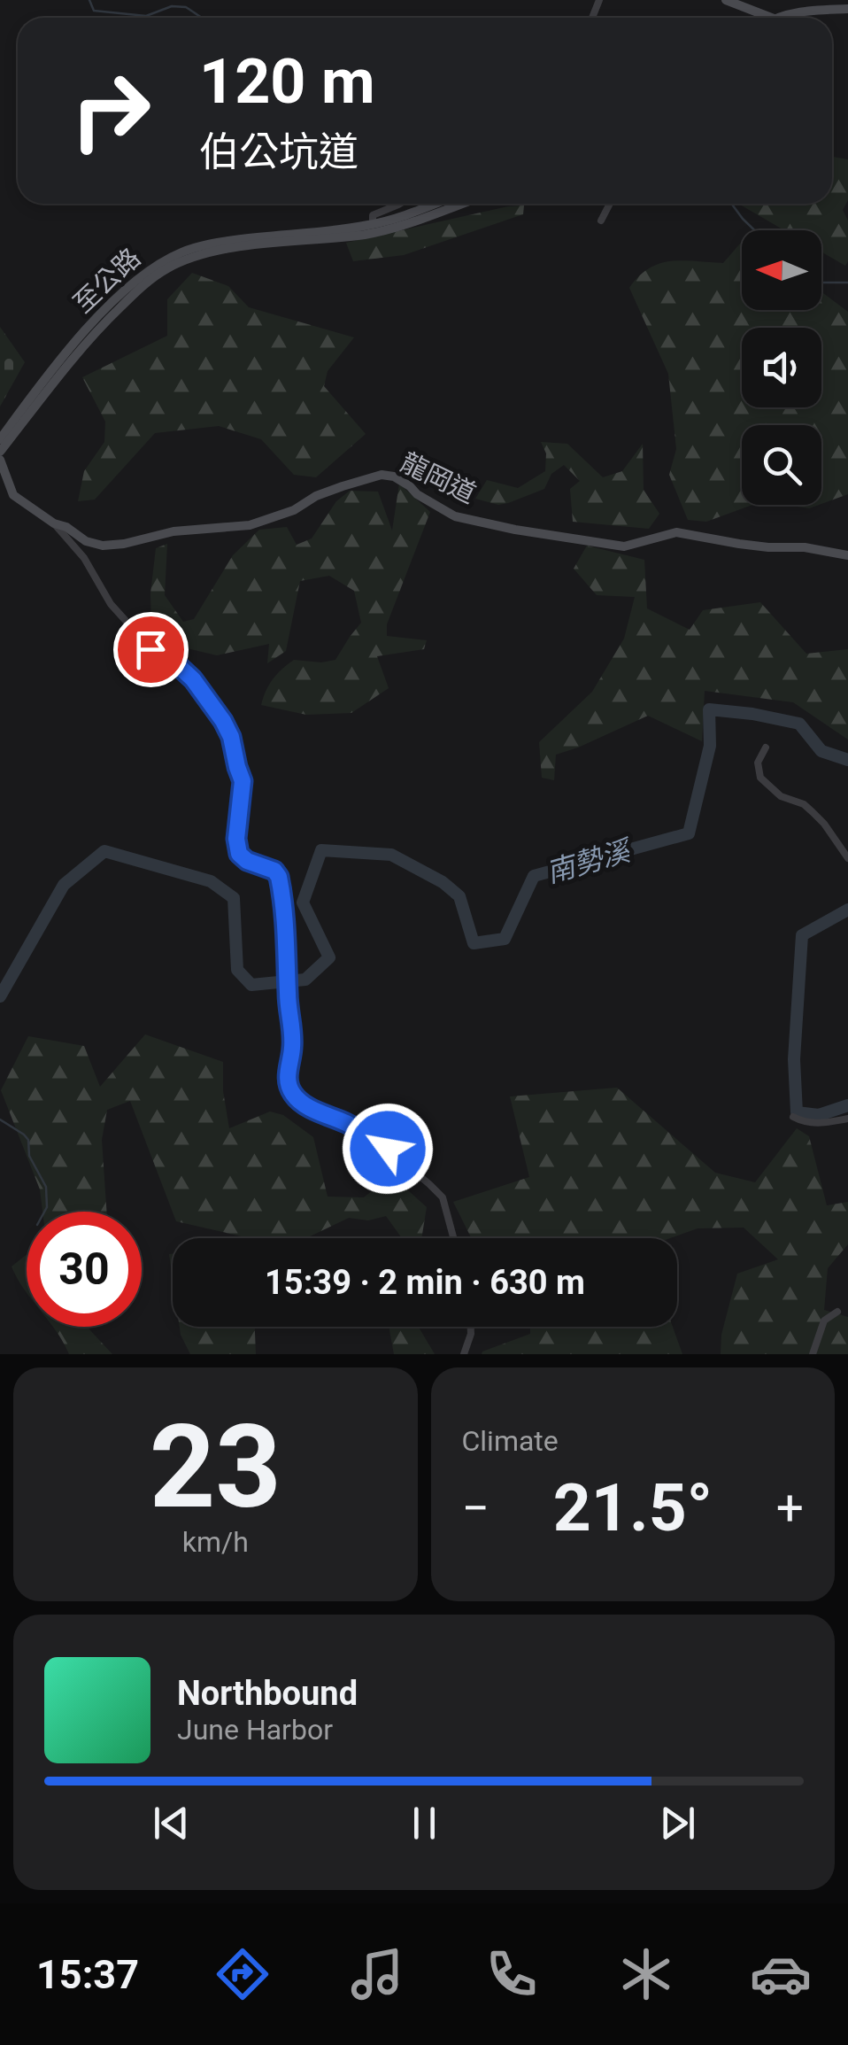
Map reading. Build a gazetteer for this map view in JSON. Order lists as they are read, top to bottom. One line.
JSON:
{"streets":{"street":["至公路","龍岡道"]},"water":["南勢溪"],"north":"left","page":{"turn":["120 m","伯公坑道"],"limit":"30","trip":"15:39 · 2 min · 630 m","tile":[["23","km/h"],"Climate"],"heat":["−","21.5°","+"],"song":["Northbound","June Harbor"],"tabs":"15:37"}}
